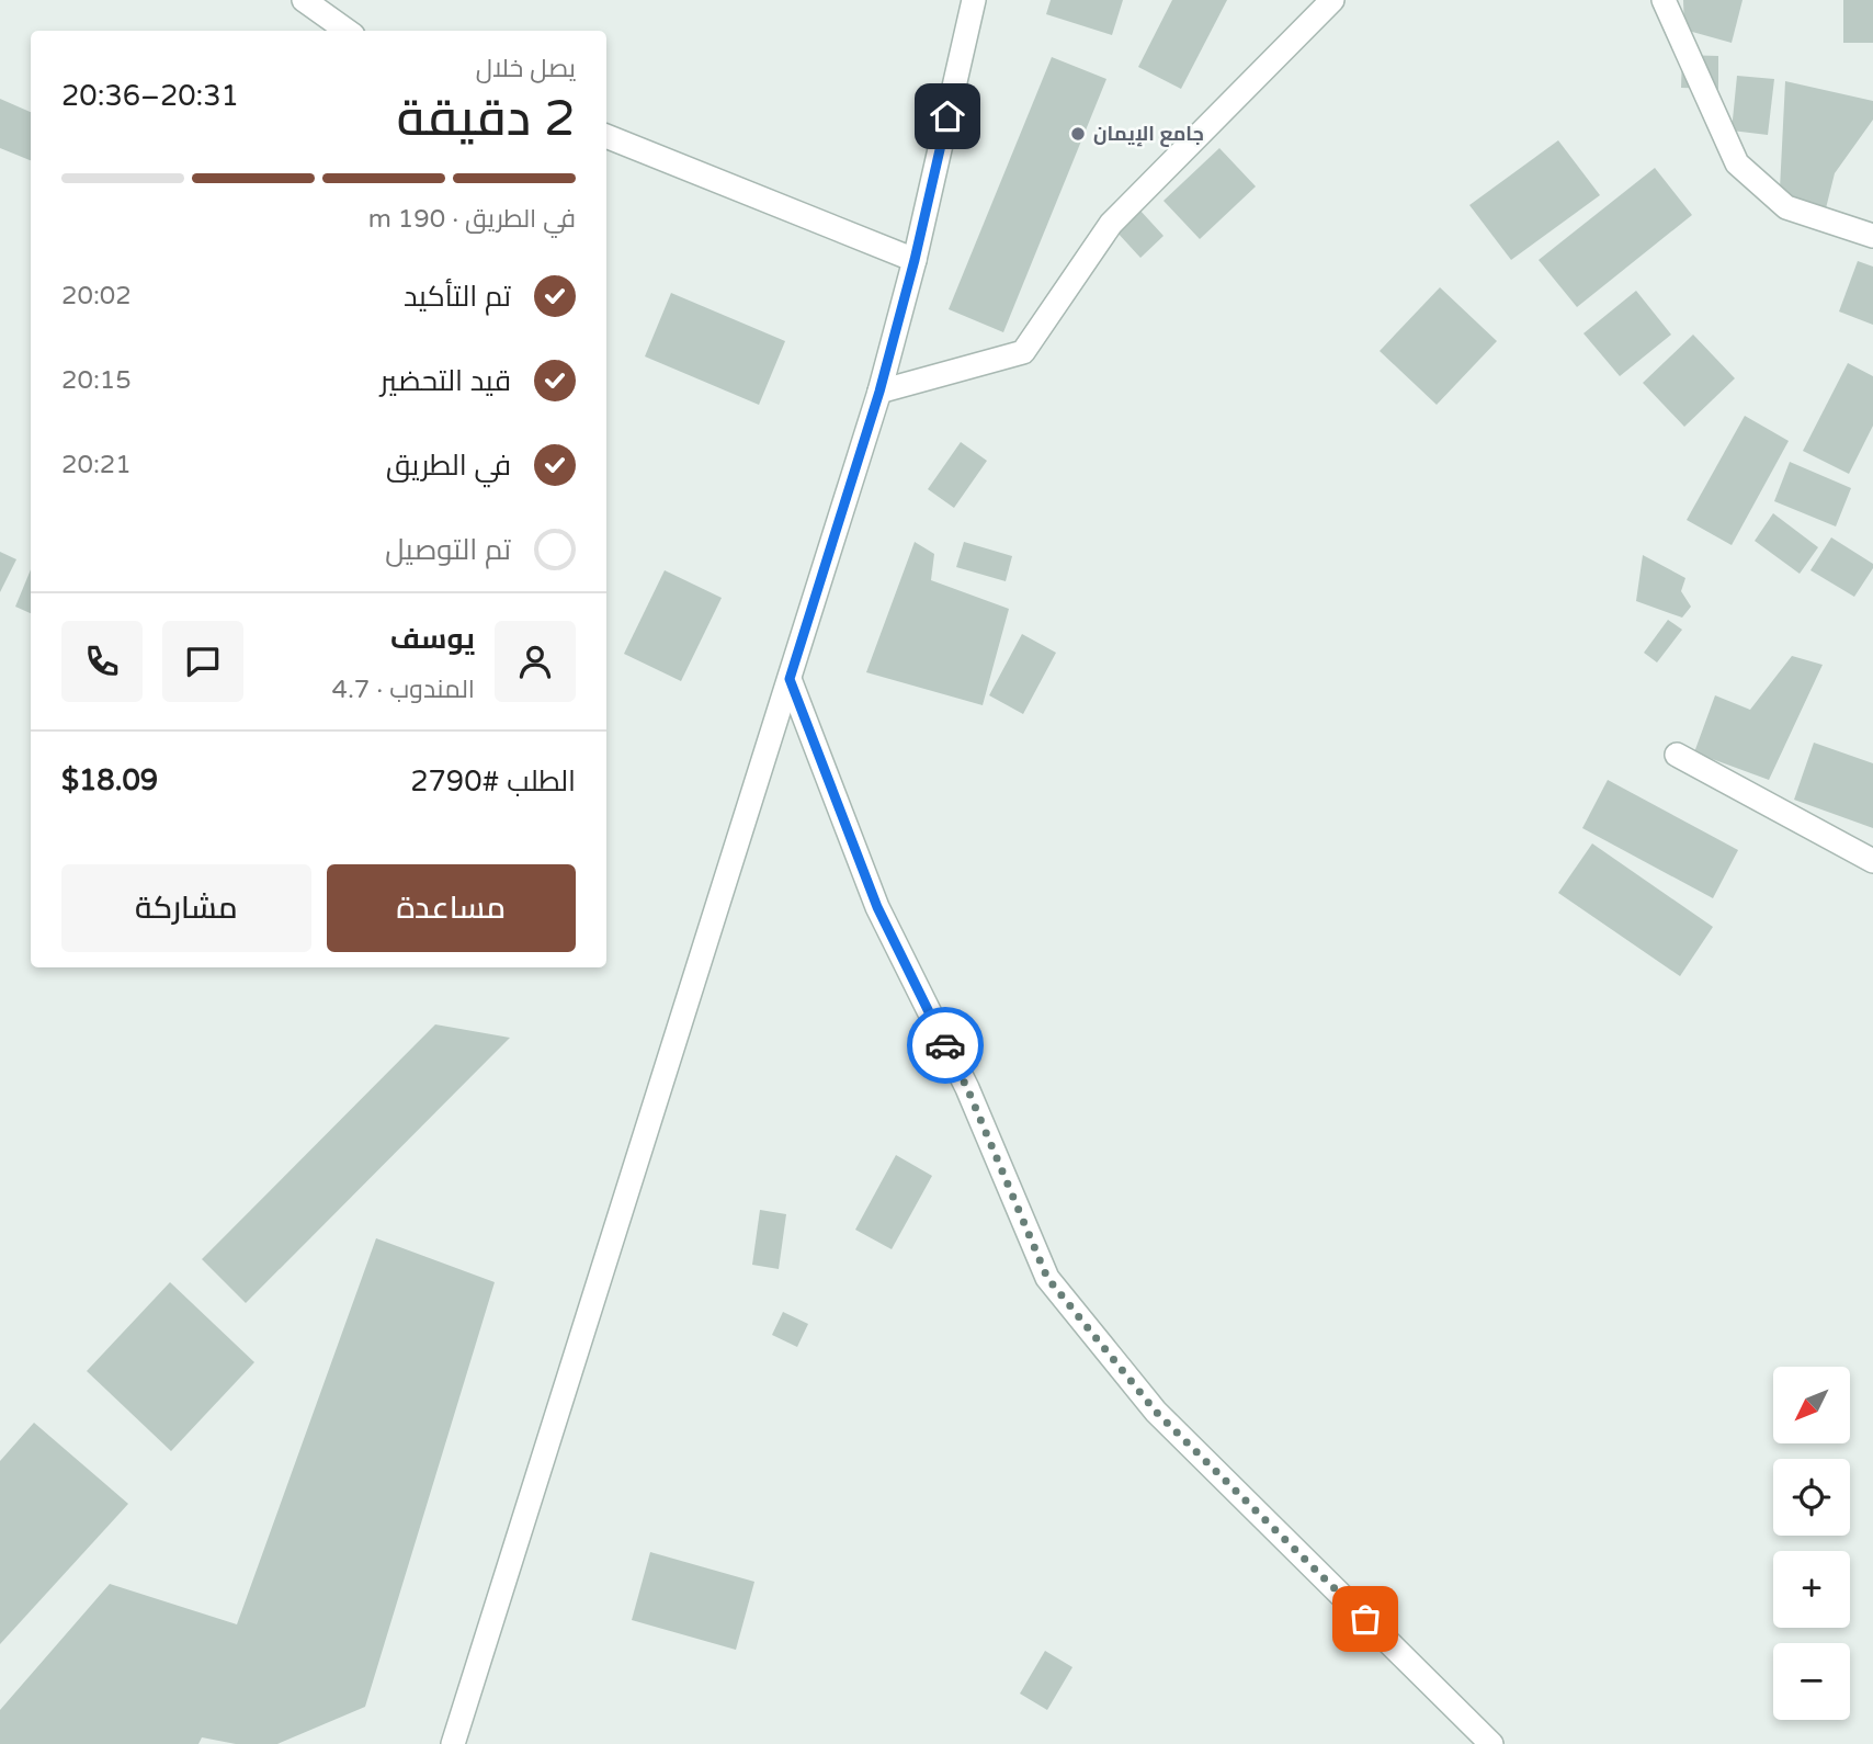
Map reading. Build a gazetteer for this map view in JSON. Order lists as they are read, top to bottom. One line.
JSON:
{"places":["جامع الإيمان"],"north":"bottom left","page":{"heading":["2 دقيقة","يصل خلال","20:31–20:36"],"panel":["يوسف","المندوب · 4.7","الطلب #2790","$18.09"],"bar":"في الطريق · 190 m","list":[["تم التأكيد","20:02"],["قيد التحضير","20:15"],["في الطريق","20:21"],"تم التوصيل"],"buttons":["مساعدة","مشاركة"],"map_buttons":["+","−"]}}
